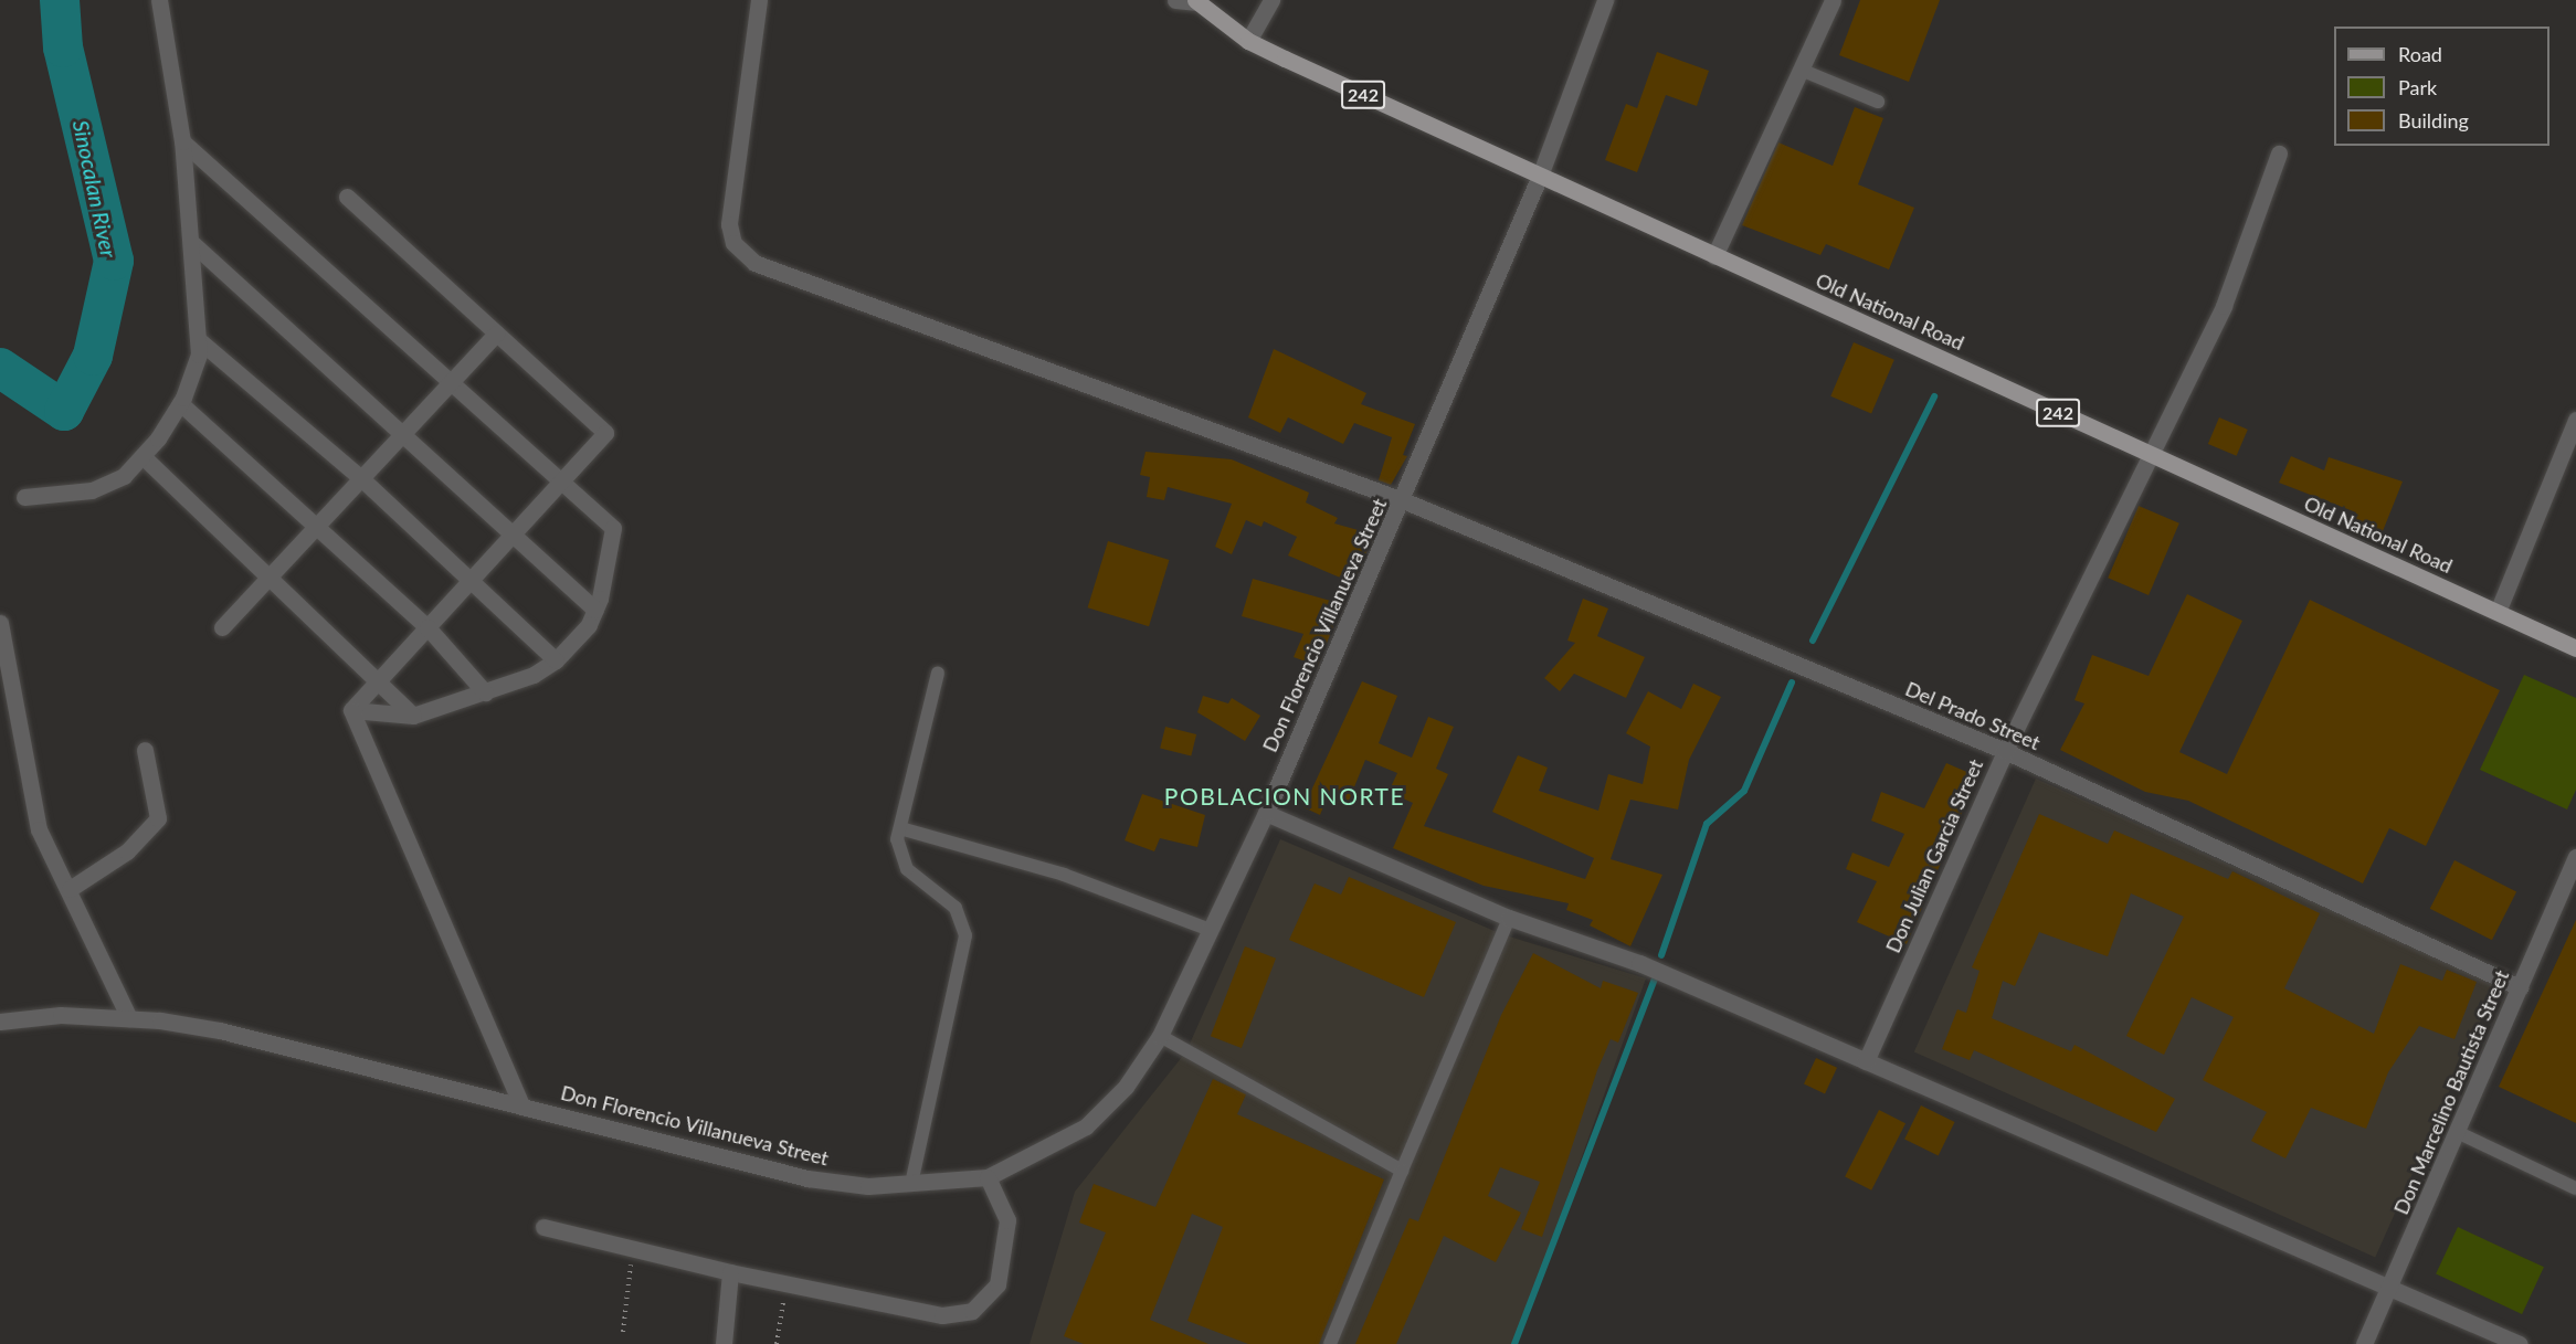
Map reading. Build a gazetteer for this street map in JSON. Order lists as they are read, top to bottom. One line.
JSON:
{"streets":{"main road":["242","Old National Road"],"street":["Don Florencio Villanueva Street","Del Prado Street","Don Julian Garcia Street","Don Marcelino Bautista Street"]},"crossings":[["Old National Road","Don Florencio Villanueva Street"],["Old National Road","Don Julian Garcia Street"],["Don Florencio Villanueva Street","Del Prado Street"],["Del Prado Street","Don Julian Garcia Street"],["Del Prado Street","Don Marcelino Bautista Street"]],"districts":["POBLACION NORTE"],"water":["Sinocalan River"],"legend":["Road","Park","Building"]}
